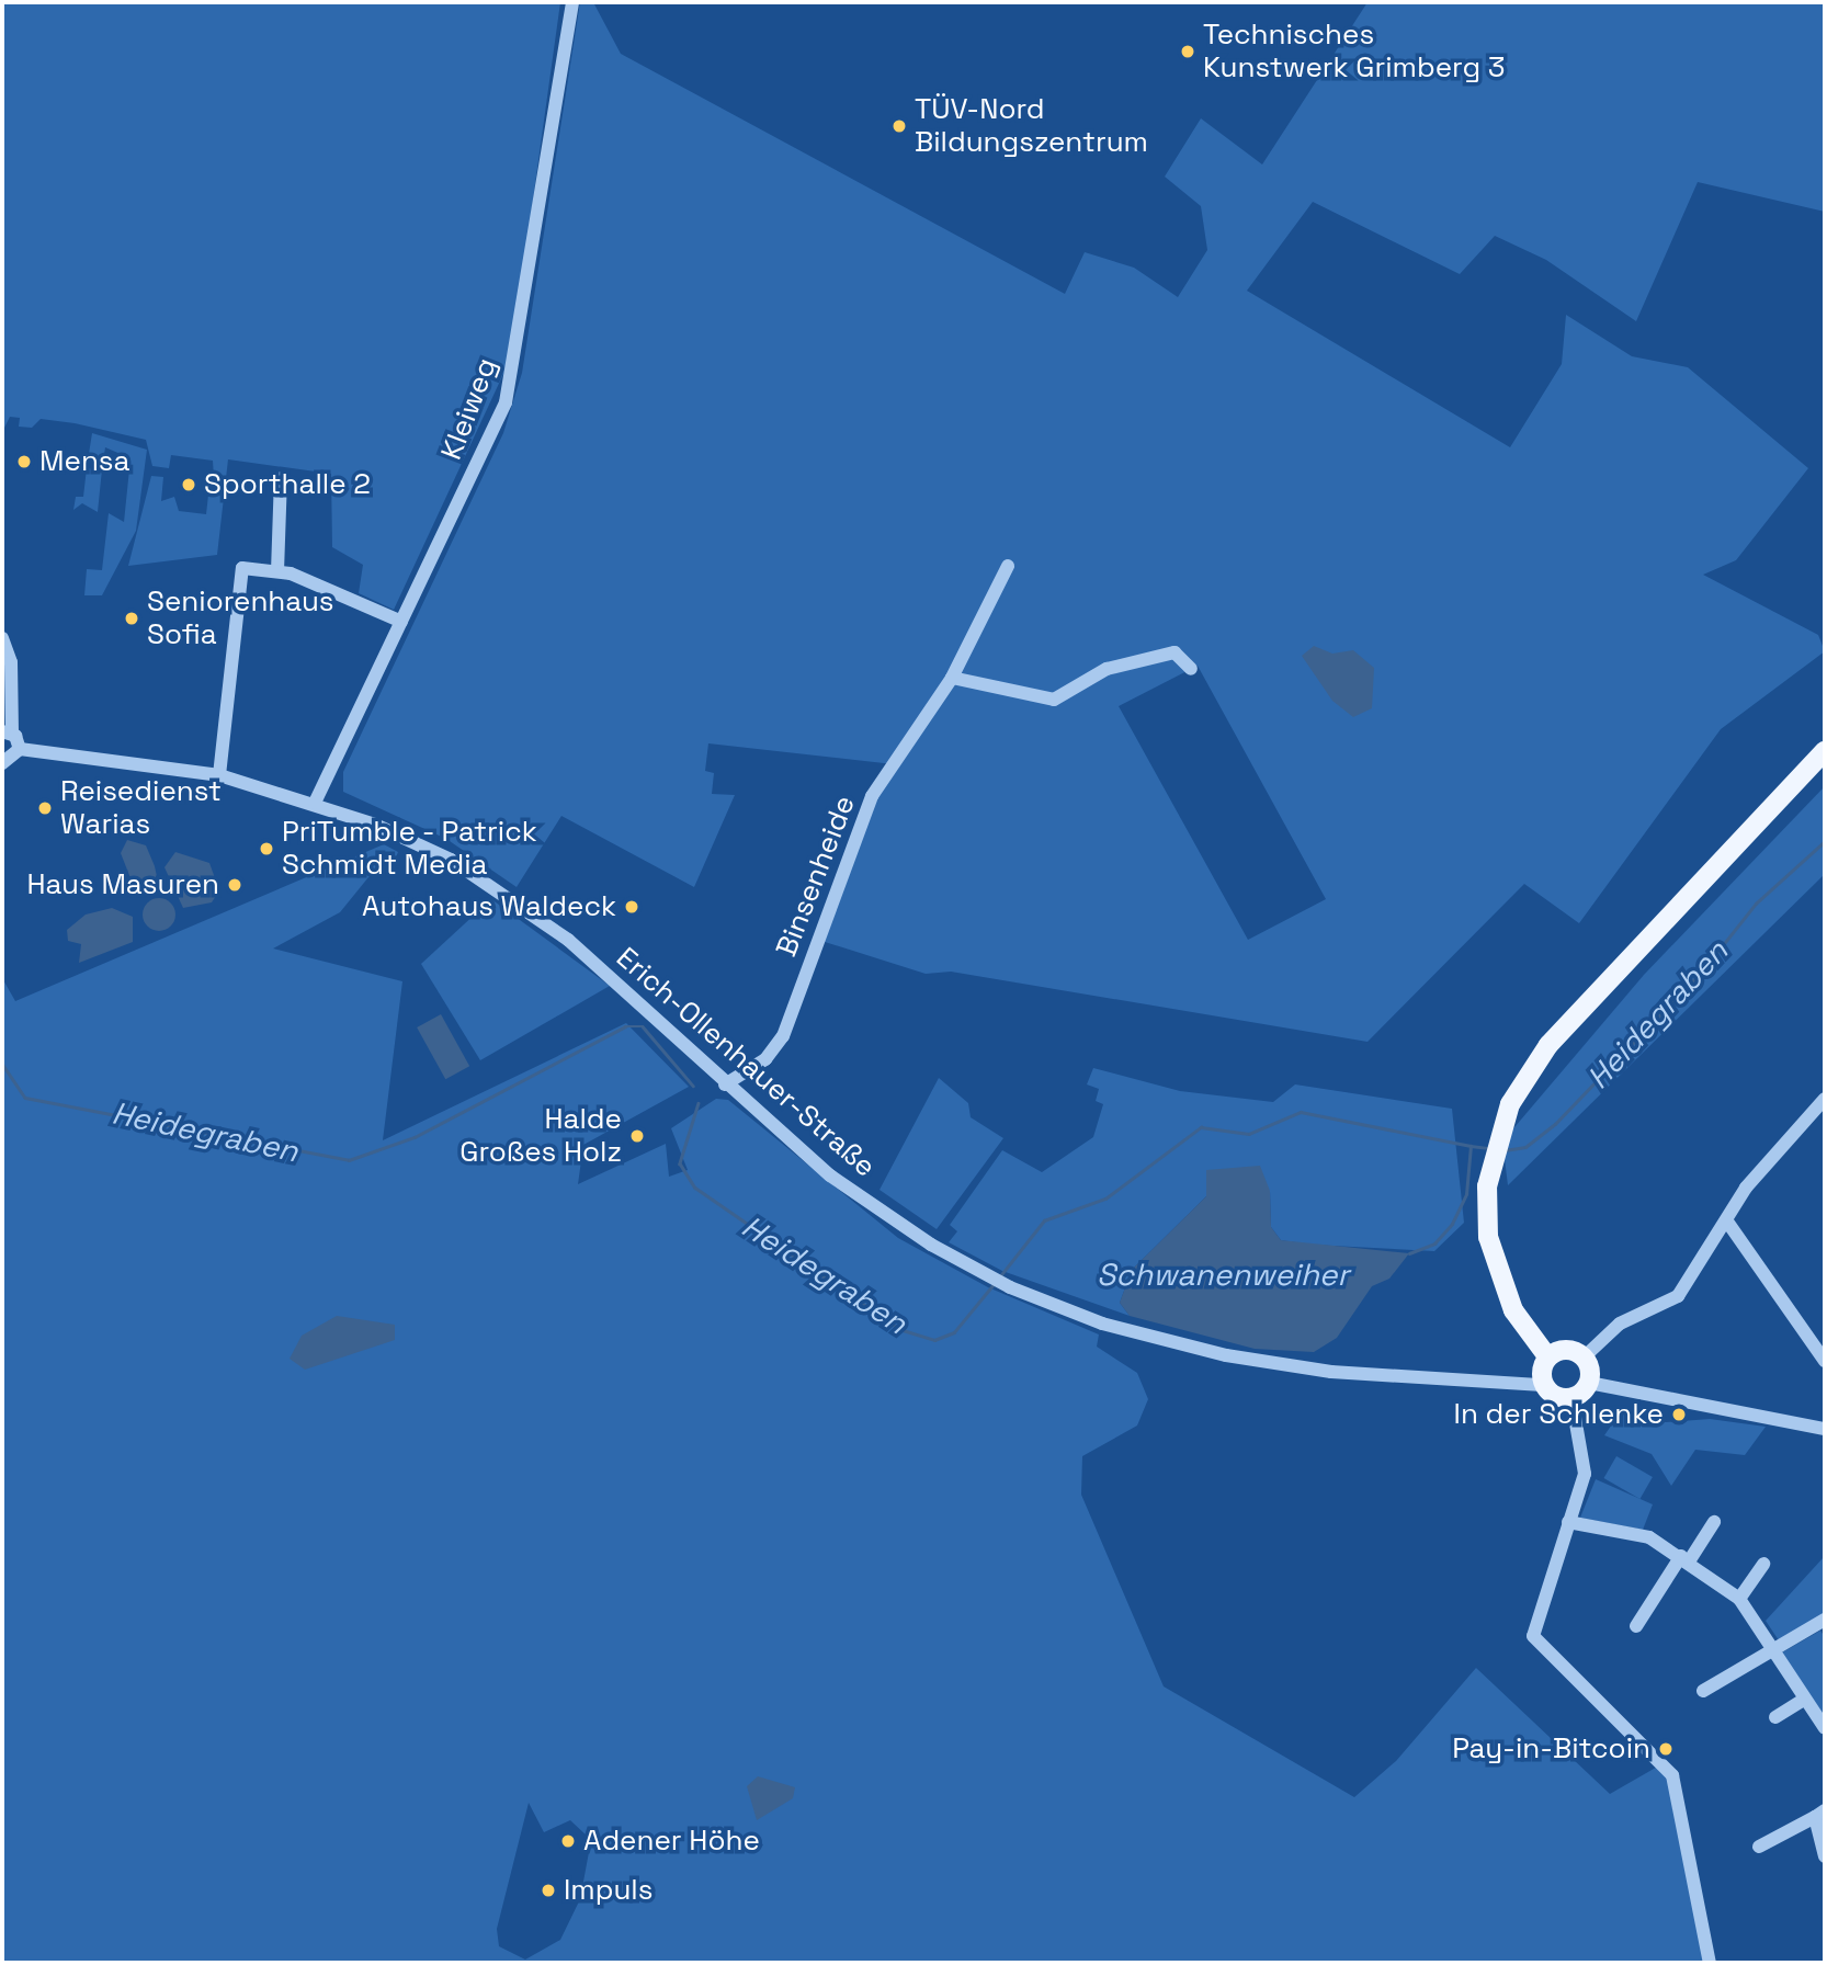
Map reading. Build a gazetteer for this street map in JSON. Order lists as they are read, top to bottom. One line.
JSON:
{"streets":{"street":["Kleiweg","Binsenheide","Erich-Ollenhauer-Straße"]},"crossings":[["Kleiweg","Erich-Ollenhauer-Straße"],["Binsenheide","Erich-Ollenhauer-Straße"]],"water":["Heidegraben","Schwanenweiher"],"places":["Technisches Kunstwerk Grimberg 3","TÜV-Nord Bildungszentrum","Mensa","Sporthalle 2","Seniorenhaus Sofia","Reisedienst Warias","PriTumble - Patrick Schmidt Media","Haus Masuren","Autohaus Waldeck","Halde Großes Holz","In der Schlenke","Pay-in-Bitcoin","Adener Höhe","Impuls"]}
